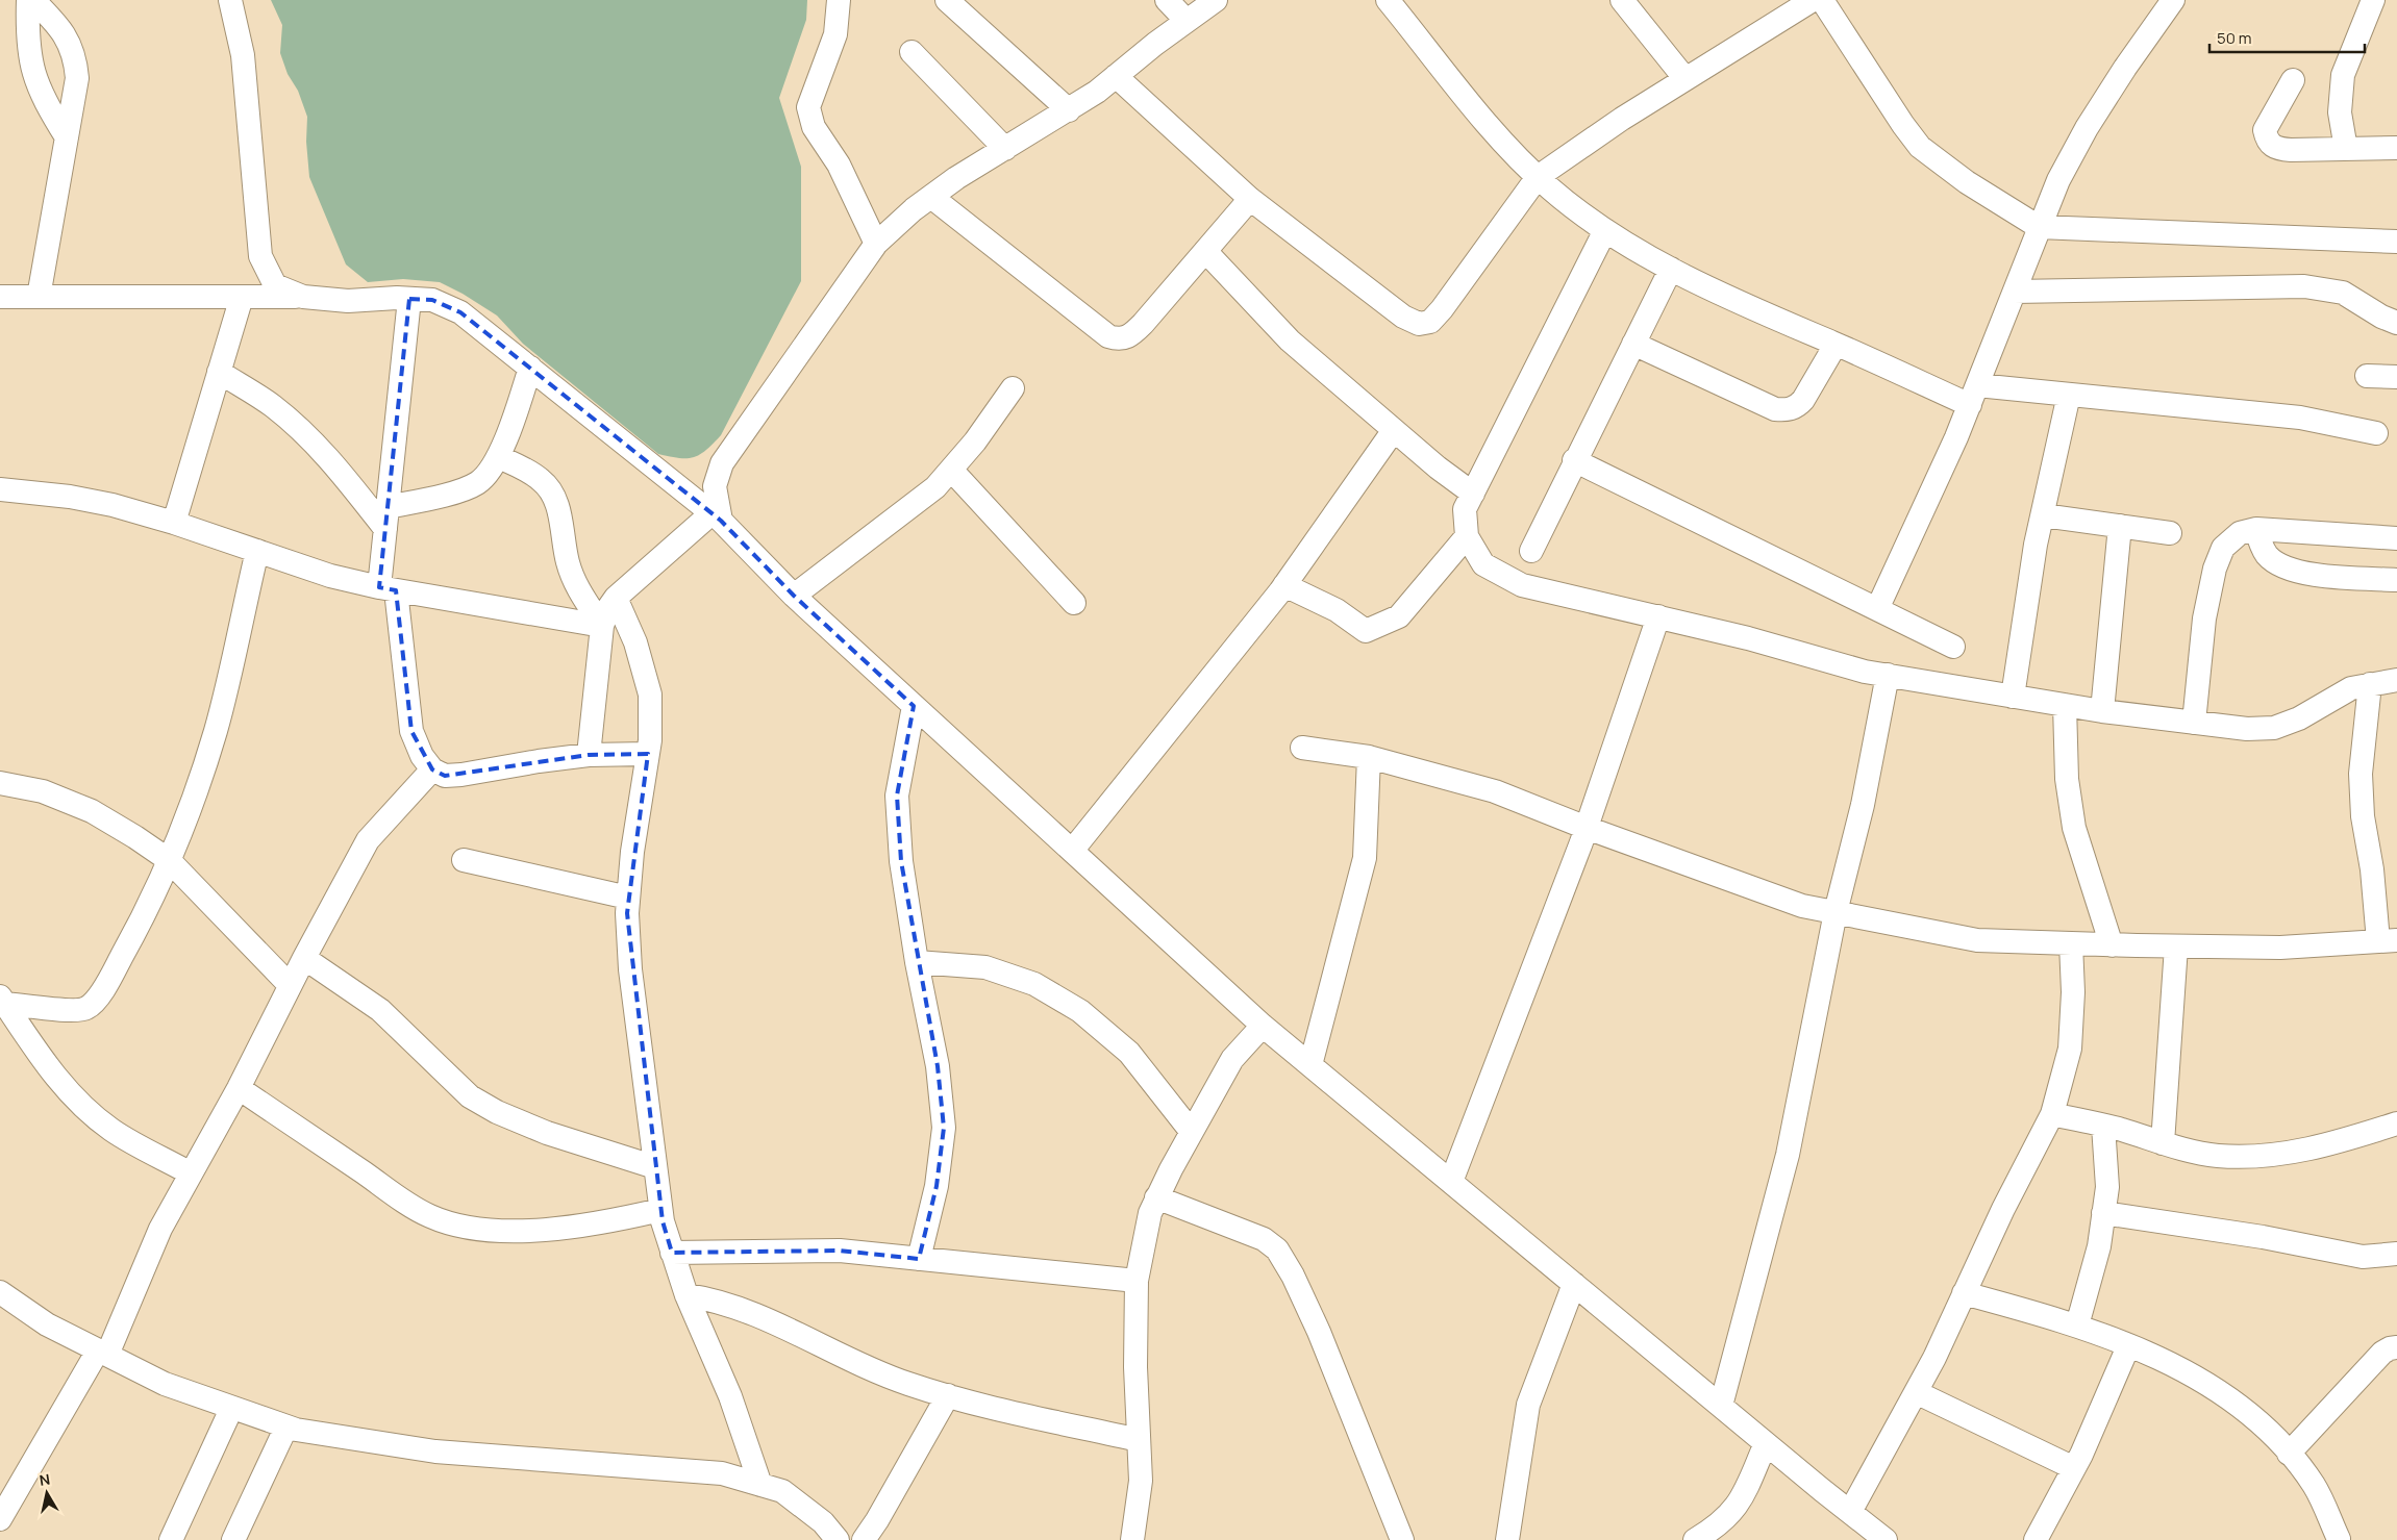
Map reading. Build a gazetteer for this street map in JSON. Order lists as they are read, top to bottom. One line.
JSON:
{"scale_bar":"50 m","north":"top"}
